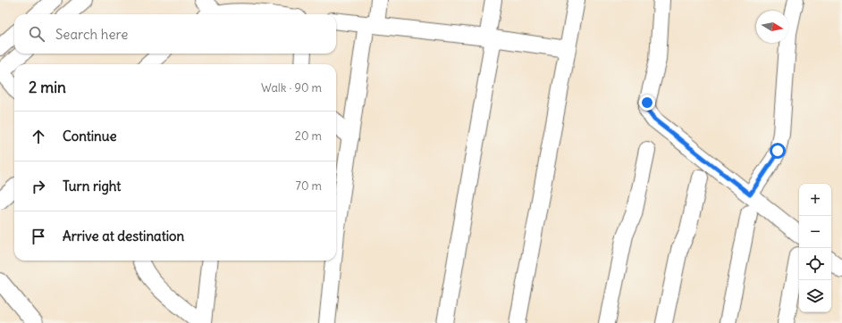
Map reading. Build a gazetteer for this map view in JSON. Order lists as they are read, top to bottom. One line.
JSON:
{"north":"right","page":{"search":"Search here","heading":["2 min","Walk · 90 m"],"list":[["Continue","20 m"],["Turn right","70 m"],"Arrive at destination"],"map_buttons":["+","−"]}}
